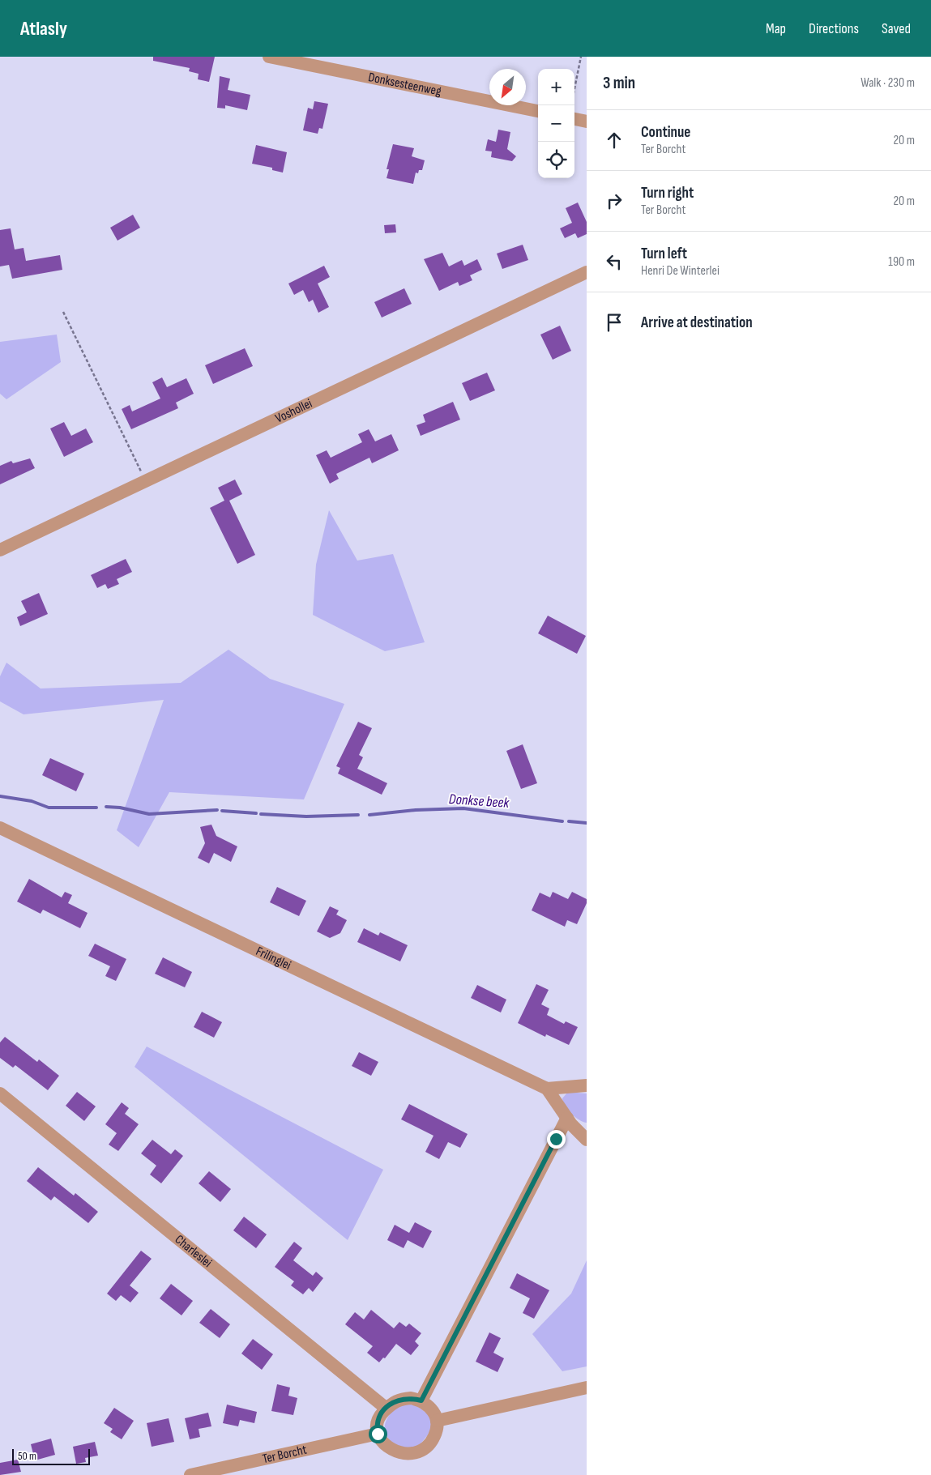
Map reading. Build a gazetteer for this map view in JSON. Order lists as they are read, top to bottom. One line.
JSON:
{"streets":{"street":["Donksesteenweg","Voshollei","Frilinglei","Charleslei","Ter Borcht"]},"crossings":[["Charleslei","Ter Borcht"]],"water":["Donkse beek"],"scale_bar":"50 m","north":"bottom left","page":{"header":"Atlasly","nav":["Map","Directions","Saved"],"heading":["3 min","Walk · 230 m"],"map_buttons":["+","−"],"list":[["Continue","Ter Borcht","20 m"],["Turn right","Ter Borcht","20 m"],["Turn left","Henri De Winterlei","190 m"],"Arrive at destination"],"scale":"50 m"}}
